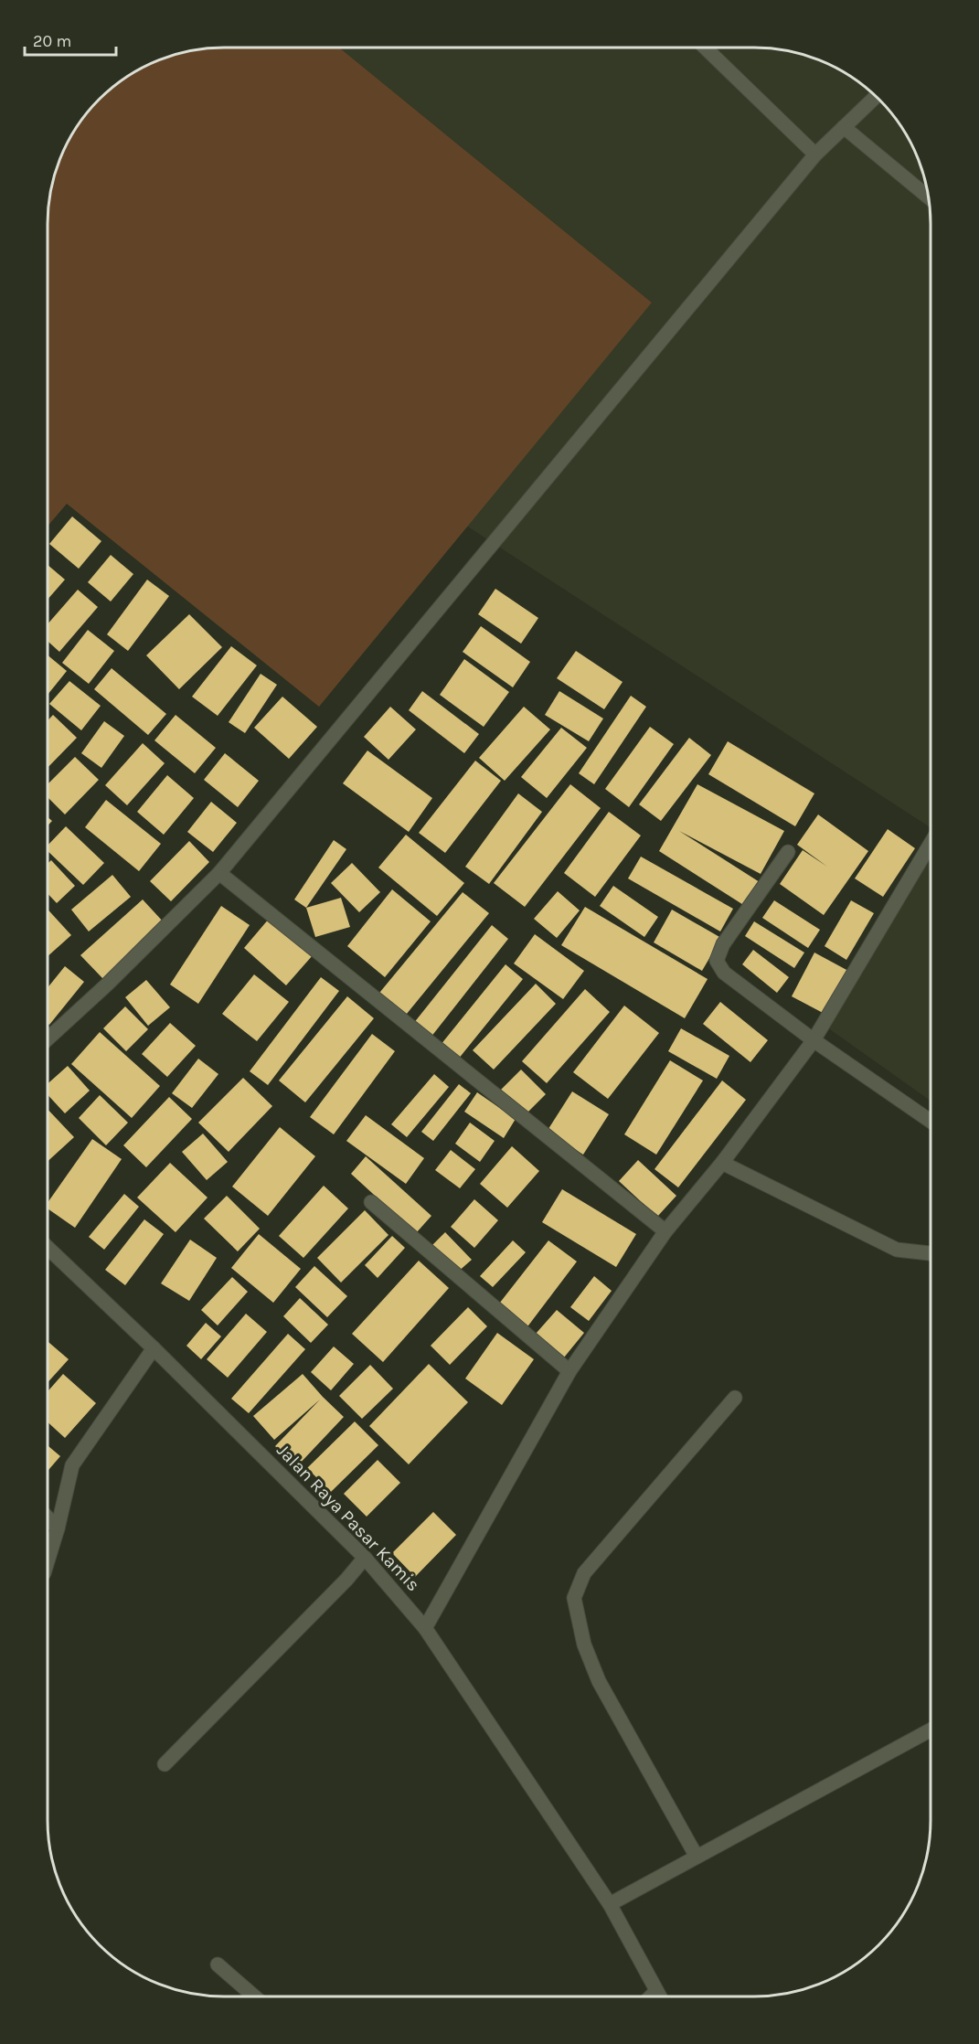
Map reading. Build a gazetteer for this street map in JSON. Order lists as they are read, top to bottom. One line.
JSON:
{"streets":{"street":["Jalan Raya Pasar Kamis"]},"scale_bar":"20 m"}
